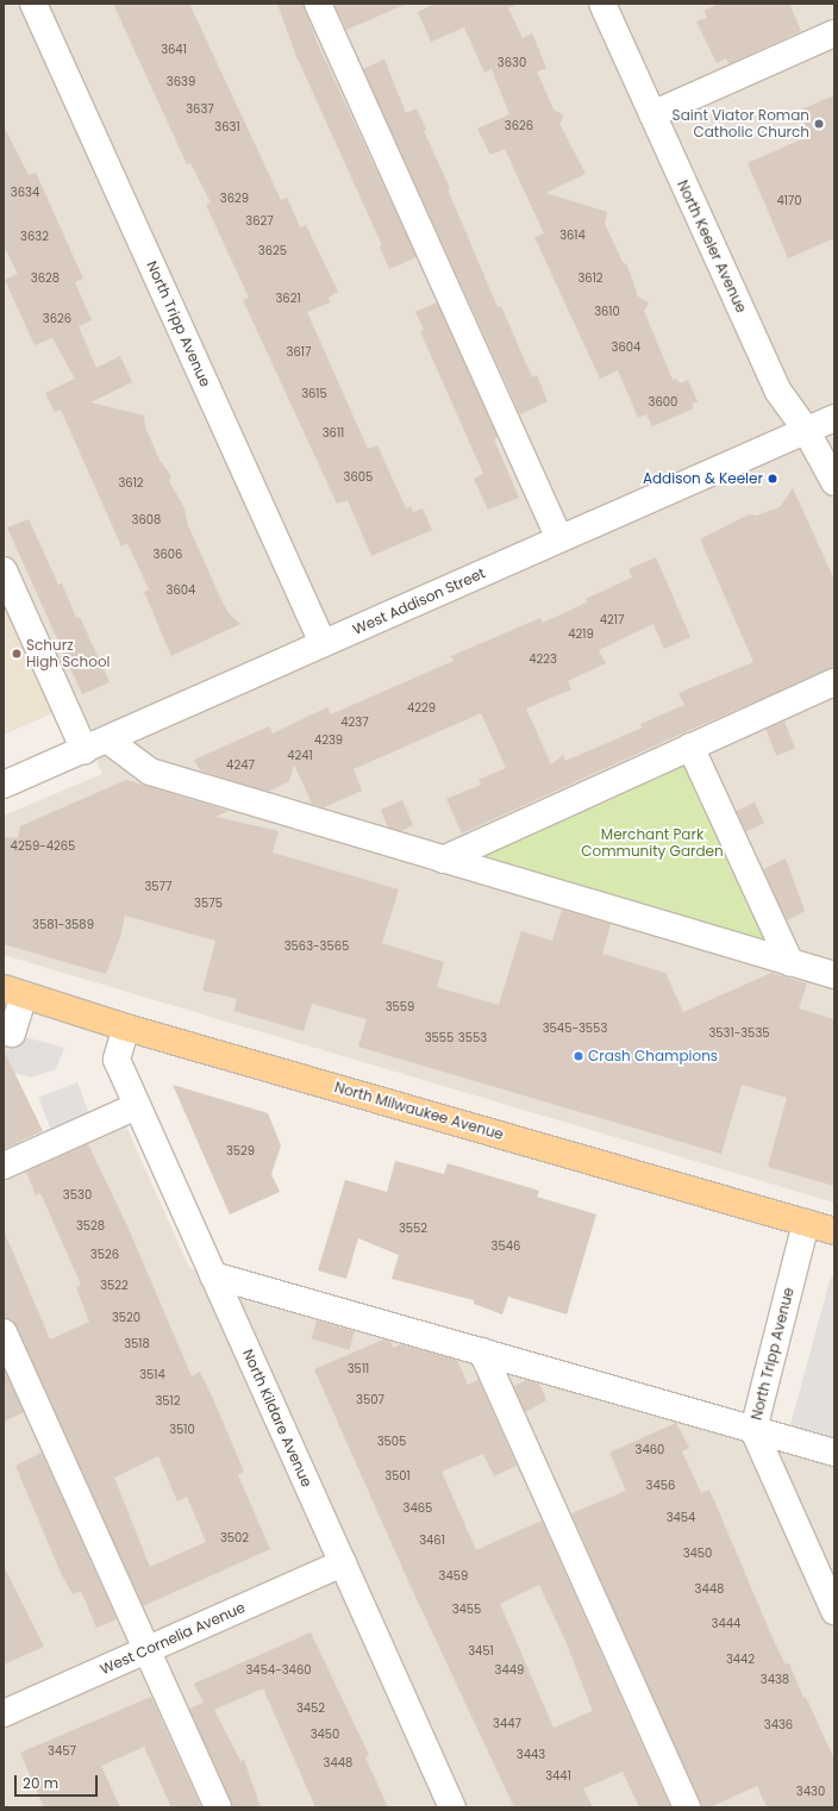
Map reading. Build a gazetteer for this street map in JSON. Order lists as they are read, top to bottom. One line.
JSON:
{"streets":{"main road":["North Milwaukee Avenue"],"street":["North Keeler Avenue","North Tripp Avenue","West Addison Street","North Kildare Avenue","West Cornelia Avenue"]},"crossings":[["North Keeler Avenue","West Addison Street"],["North Tripp Avenue","West Addison Street"],["North Tripp Avenue","North Milwaukee Avenue"],["North Milwaukee Avenue","North Kildare Avenue"],["North Kildare Avenue","West Cornelia Avenue"]],"parks":["Merchant Park Community Garden"],"places":["Saint Viator Roman Catholic Church","Addison & Keeler","Schurz High School","Crash Champions"],"house_numbers":["3641","3630","3639","3637","3626","3631","3634","3629","4170","3627","3614","3632","3625","3628","3612","3621","3610","3626","3604","3617","3615","3600","3611","3605","3612","3608","3606","3604","4217","4219","4223","4229","4237","4239","4241","4247","4259-4265","3577","3575","3581-3589","3563-3565","3559","3545-3553","3531-3535","3555","3553","3529","3530","3528","3552","3546","3526","3522","3520","3518","3511","3514","3507","3512","3510","3505","3460","3501","3456","3465","3454","3502","3461","3450","3459","3448","3455","3444","3451","3442","3454-3460","3449","3438","3452","3447","3436","3450","3457","3443","3448","3441","3430"],"scale_bar":"20 m"}
